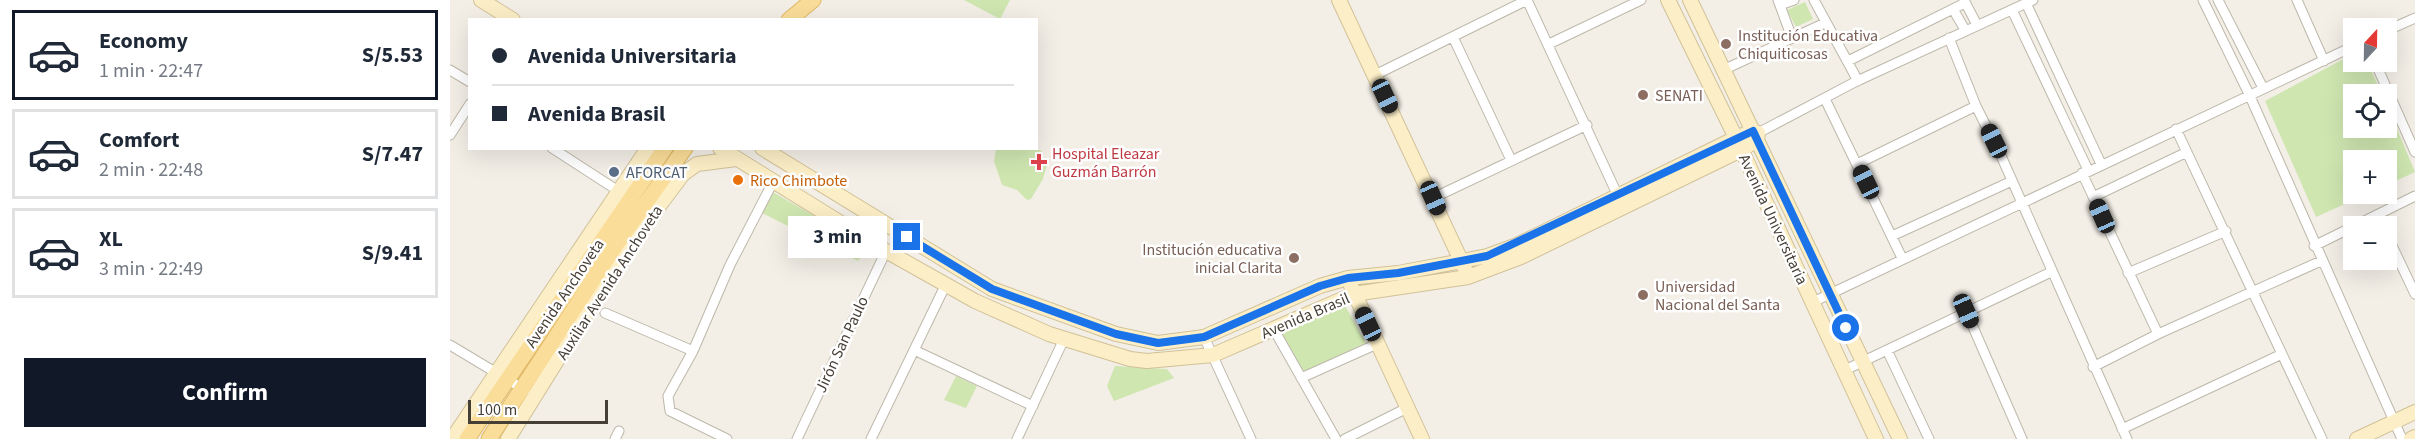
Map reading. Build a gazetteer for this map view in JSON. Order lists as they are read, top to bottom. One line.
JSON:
{"streets":{"main road":["Avenida Universitaria","Auxiliar Avenida Anchoveta","Avenida Anchoveta","Avenida Brasil"],"street":["Jirón San Paulo"]},"crossings":[["Avenida Universitaria","Avenida Brasil"],["Auxiliar Avenida Anchoveta","Avenida Brasil"],["Avenida Brasil","Jirón San Paulo"]],"places":{"other":["Institución Educativa Chiquiticosas","SENATI","AFORCAT","Rico Chimbote","Institución educativa inicial Clarita","Universidad Nacional del Santa"],"health":["Hospital Eleazar Guzmán Barrón"]},"scale_bar":"100 m","north":"top","page":{"list":[{"name":"Economy","note":"1 min · 22:47","value":"S/5.53"},{"name":"Comfort","note":"2 min · 22:48","value":"S/7.47"},{"name":"XL","note":"3 min · 22:49","value":"S/9.41"}],"map_buttons":["+","−"],"banner":["Avenida Universitaria","Avenida Brasil"],"bubble":"3 min","buttons":"Confirm","scale":"100 m"}}
